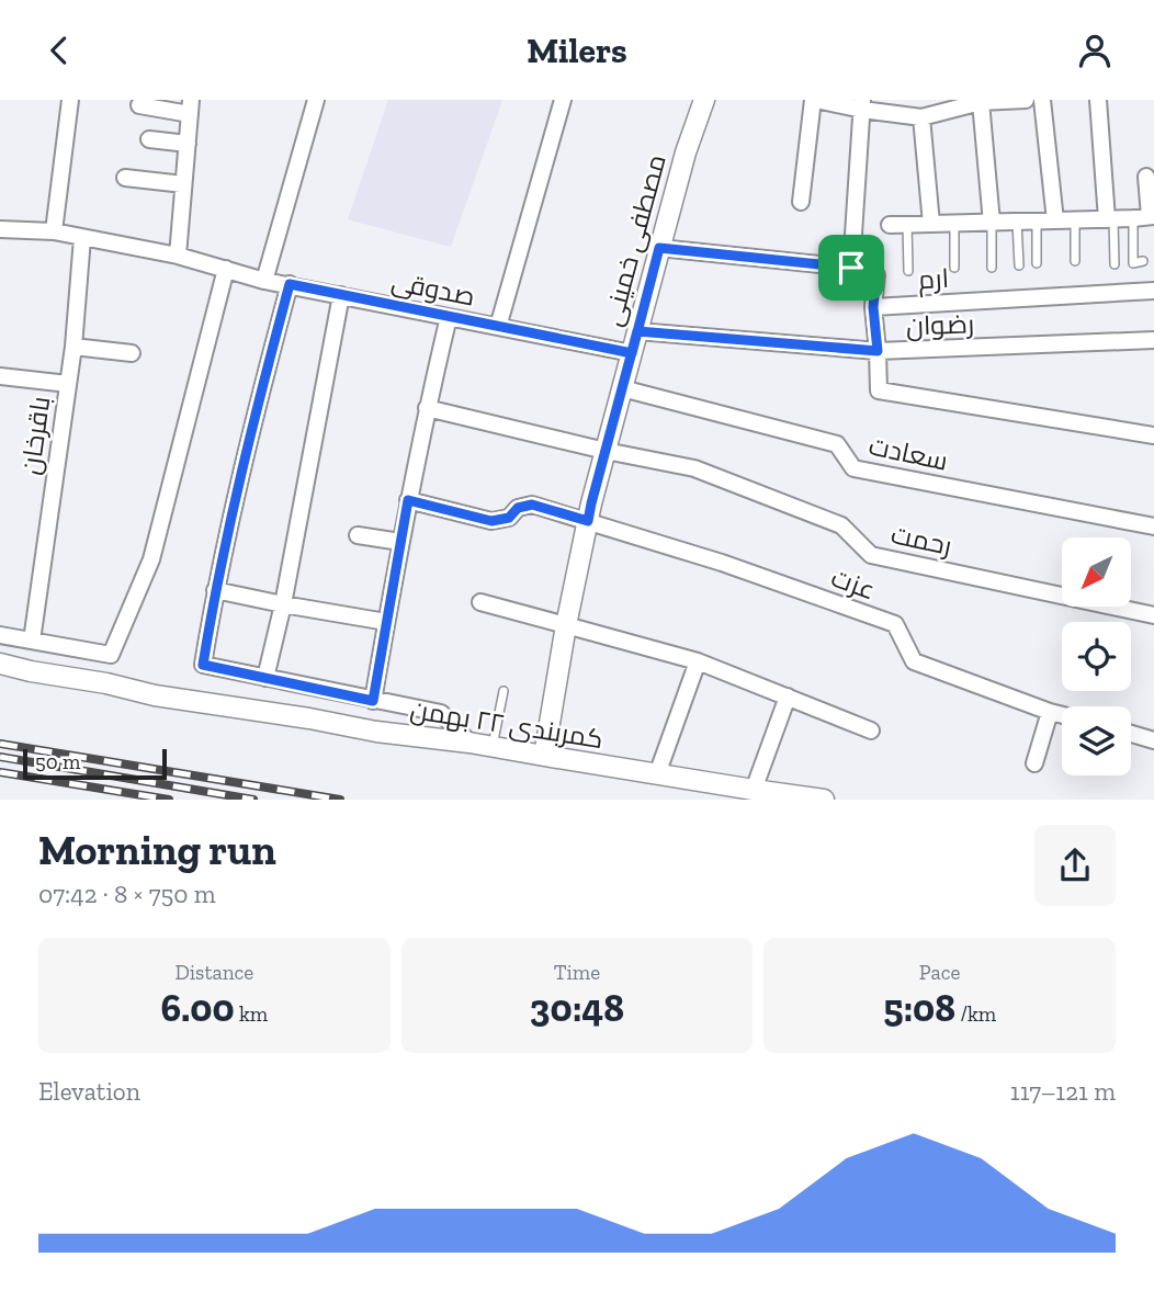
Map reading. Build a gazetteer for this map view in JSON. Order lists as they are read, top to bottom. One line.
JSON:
{"streets":{"street":["مصطفی خمینی","ارم","صدوقی","رضوان","باقرخان","سعادت","رحمت","عزت","کمربندی ۲۲ بهمن"]},"crossings":[["مصطفی خمینی","صدوقی"],["مصطفی خمینی","رضوان"],["مصطفی خمینی","سعادت"],["مصطفی خمینی","رحمت"],["مصطفی خمینی","عزت"],["مصطفی خمینی","کمربندی ۲۲ بهمن"]],"scale_bar":"50 m","north":"bottom left","page":{"header":"Milers","scale":"50 m","heading":["Morning run","07:42 · 8 × 750 m"],"stats":[["Distance","6.00 km"],["Time","30:48"],["Pace","5:08 /km"]],"chart":["Elevation","117–121 m"]}}
